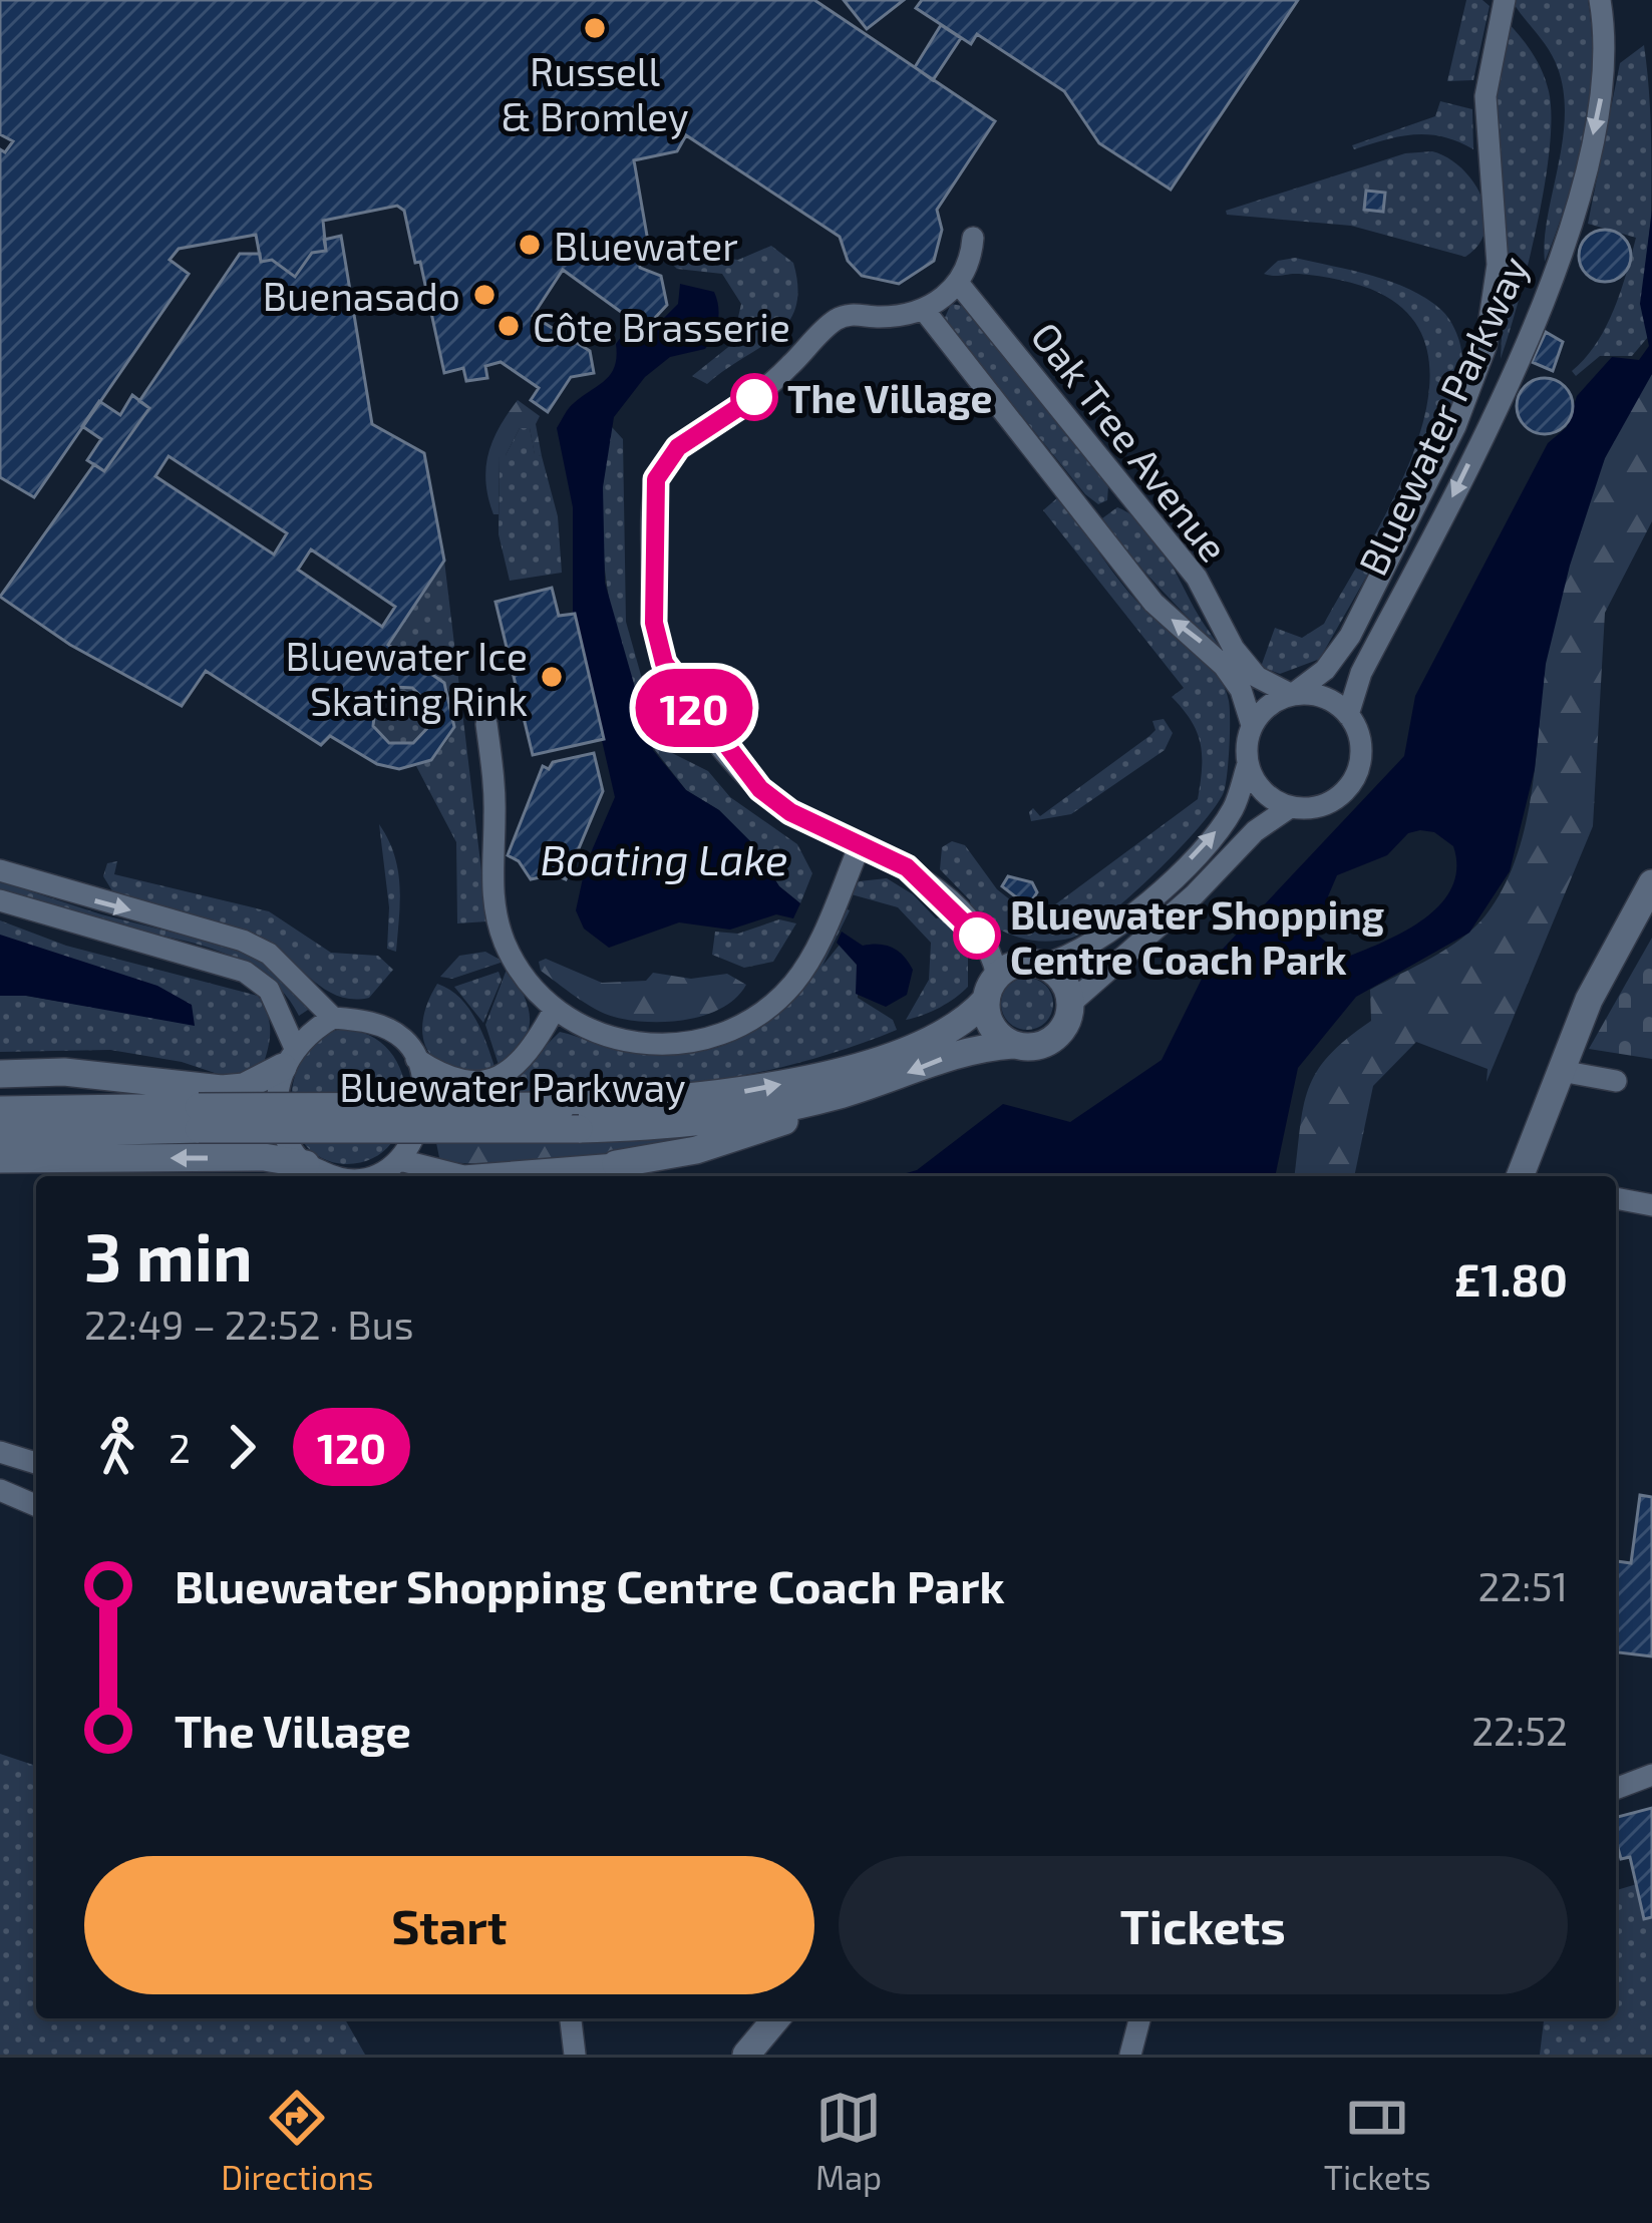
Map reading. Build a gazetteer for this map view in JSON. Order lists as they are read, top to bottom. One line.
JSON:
{"streets":{"street":["Bluewater Parkway","Oak Tree Avenue"]},"crossings":[["Bluewater Parkway","Oak Tree Avenue"]],"water":["Boating Lake"],"places":["Russell & Bromley","Bluewater","Buenasado","Côte Brasserie","The Village","Bluewater Ice Skating Rink","Bluewater Shopping Centre Coach Park"],"lines":["bus line 120"],"page":{"on_map":"120","heading":["3 min","22:49 – 22:52 · Bus","£1.80"],"legs":["2","120"],"list":[{"name":"Bluewater Shopping Centre Coach Park","value":"22:51"},{"name":"The Village","value":"22:52"}],"buttons":["Start","Tickets"],"tabs":["Directions","Map","Tickets"]}}
